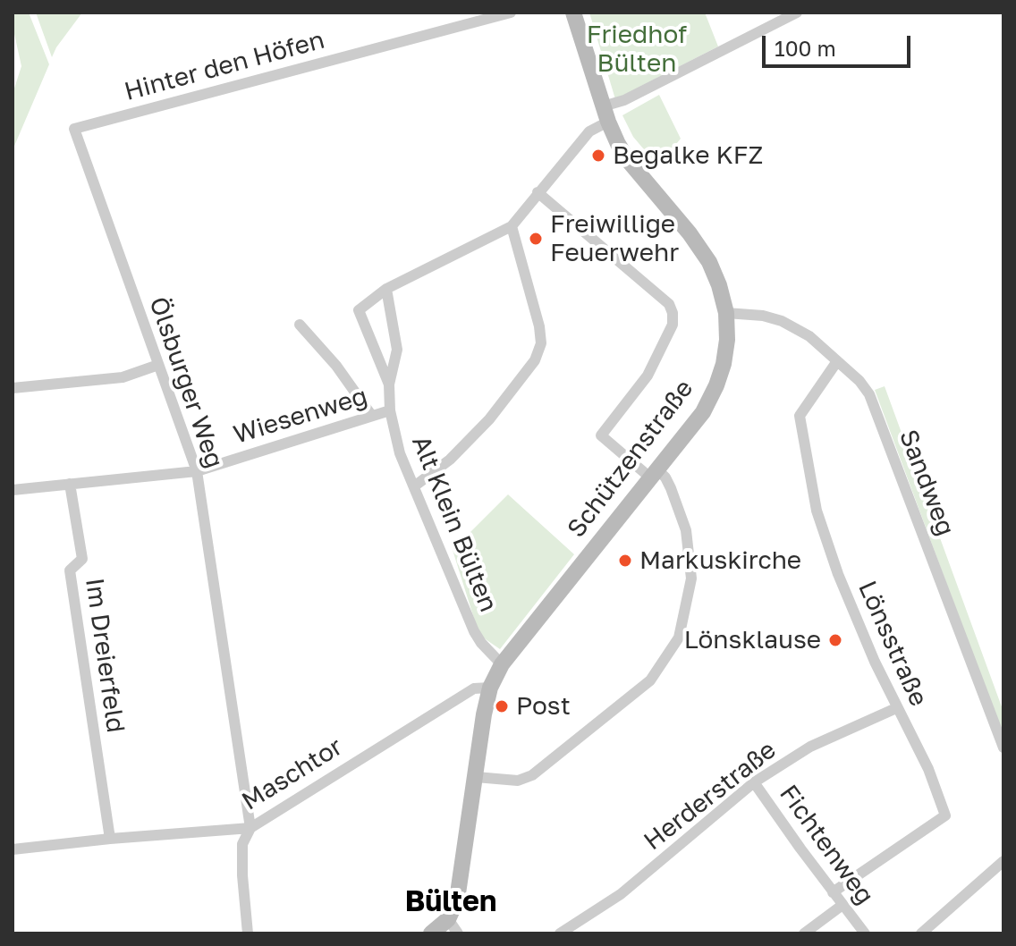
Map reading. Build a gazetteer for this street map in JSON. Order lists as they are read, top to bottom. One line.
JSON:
{"streets":{"street":["Hinter den Höfen","Ölsburger Weg","Wiesenweg","Schützenstraße","Sandweg","Alt Klein Bülten","Lönsstraße","Im Dreierfeld","Maschtor","Herderstraße","Fichtenweg"]},"crossings":[["Hinter den Höfen","Ölsburger Weg"],["Ölsburger Weg","Wiesenweg"],["Ölsburger Weg","Maschtor"],["Wiesenweg","Alt Klein Bülten"],["Wiesenweg","Im Dreierfeld"],["Schützenstraße","Sandweg"],["Schützenstraße","Alt Klein Bülten"],["Schützenstraße","Maschtor"],["Sandweg","Lönsstraße"],["Lönsstraße","Herderstraße"],["Lönsstraße","Fichtenweg"],["Im Dreierfeld","Maschtor"],["Herderstraße","Fichtenweg"]],"districts":["Bülten"],"parks":["Friedhof Bülten"],"places":["Begalke KFZ","Freiwillige Feuerwehr","Markuskirche","Lönsklause","Post"],"scale_bar":"100 m"}
